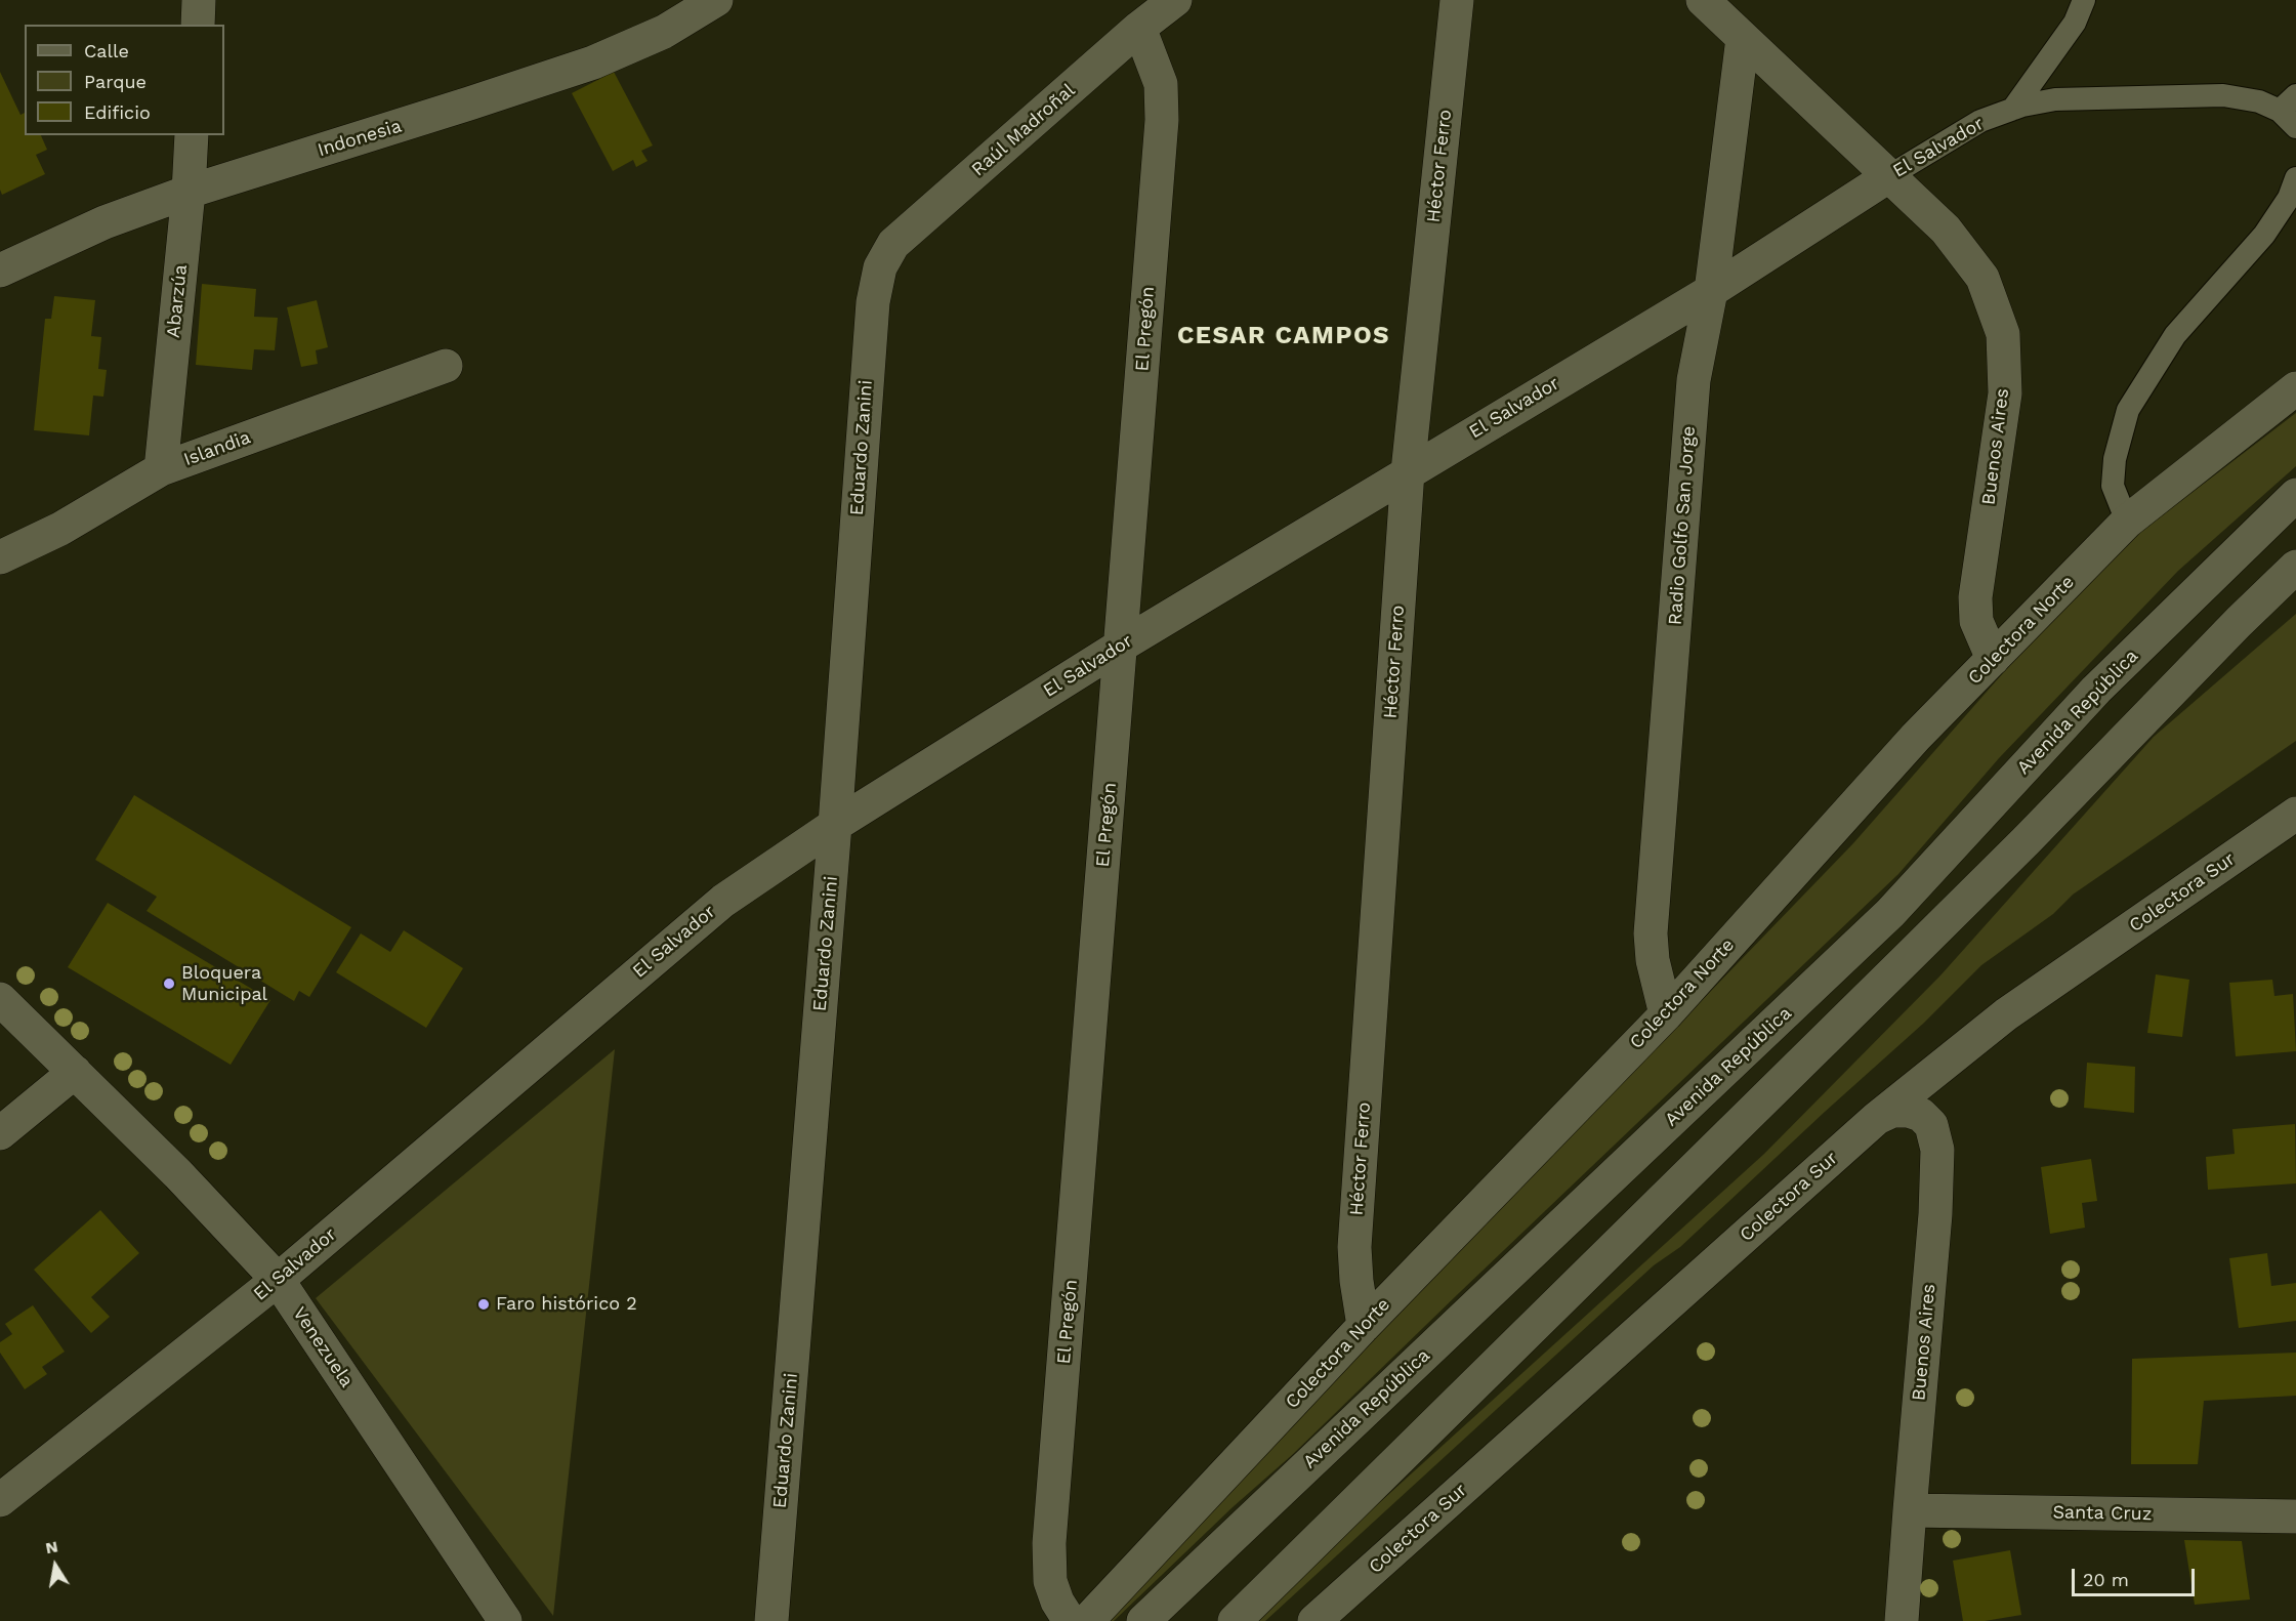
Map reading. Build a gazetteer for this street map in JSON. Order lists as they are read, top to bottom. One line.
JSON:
{"streets":{"street":["Raúl Madroñal","Indonesia","El Salvador","Héctor Ferro","Abarzúa","El Pregón","Buenos Aires","Eduardo Zanini","Islandia","Radio Golfo San Jorge","Colectora Norte","Avenida República","Colectora Sur","Venezuela","Santa Cruz"]},"crossings":[["Raúl Madroñal","El Pregón"],["Raúl Madroñal","Eduardo Zanini"],["Indonesia","Abarzúa"],["El Salvador","Héctor Ferro"],["El Salvador","El Pregón"],["El Salvador","Buenos Aires"],["El Salvador","Eduardo Zanini"],["El Salvador","Radio Golfo San Jorge"],["El Salvador","Venezuela"],["Héctor Ferro","Colectora Norte"],["Abarzúa","Islandia"],["Buenos Aires","Radio Golfo San Jorge"],["Buenos Aires","Colectora Norte"],["Buenos Aires","Colectora Sur"],["Buenos Aires","Santa Cruz"],["Radio Golfo San Jorge","Colectora Norte"]],"districts":["CESAR CAMPOS"],"places":["Bloquera Municipal","Faro histórico 2"],"legend":["Calle","Parque","Edificio"],"scale_bar":"20 m","north":"top"}
